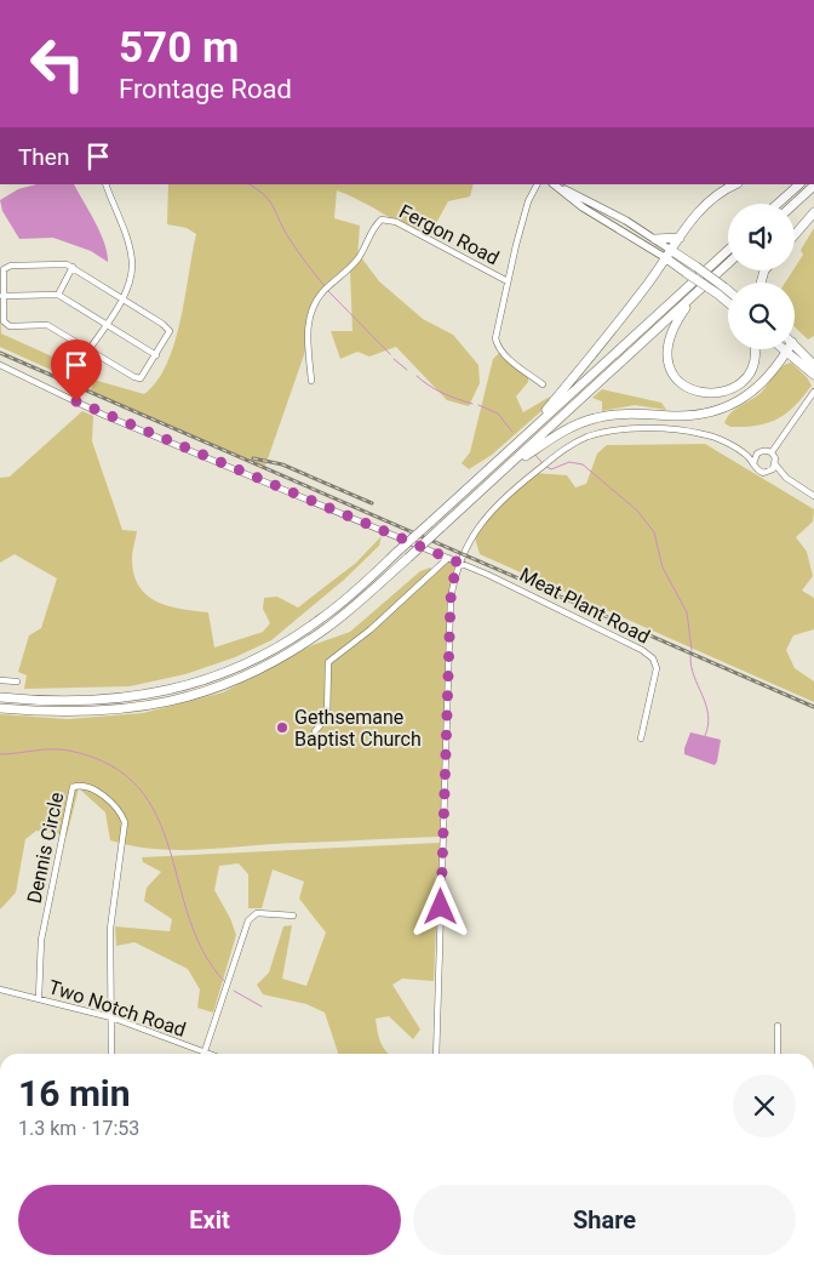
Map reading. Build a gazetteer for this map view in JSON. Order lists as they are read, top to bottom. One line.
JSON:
{"streets":{"street":["Fergon Road","Meat Plant Road","Dennis Circle","Two Notch Road"]},"crossings":[["Dennis Circle","Two Notch Road"]],"places":["Gethsemane Baptist Church"],"page":{"turn":["570 m","Frontage Road"],"then":"Then","heading":["16 min","1.3 km · 17:53"],"buttons":["Exit","Share"]}}
